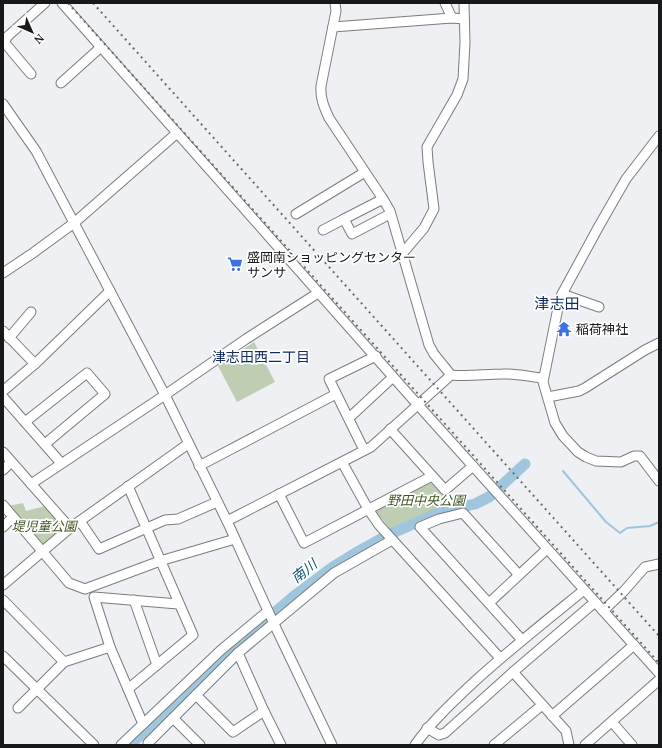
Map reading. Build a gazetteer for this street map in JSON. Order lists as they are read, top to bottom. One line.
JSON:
{"districts":["津志田","津志田西二丁目"],"water":["南川"],"parks":["野田中央公園","堤児童公園"],"places":{"supermarket":["盛岡南ショッピングセンター サンサ"],"temple":["稲荷神社"]},"north":"bottom right"}
